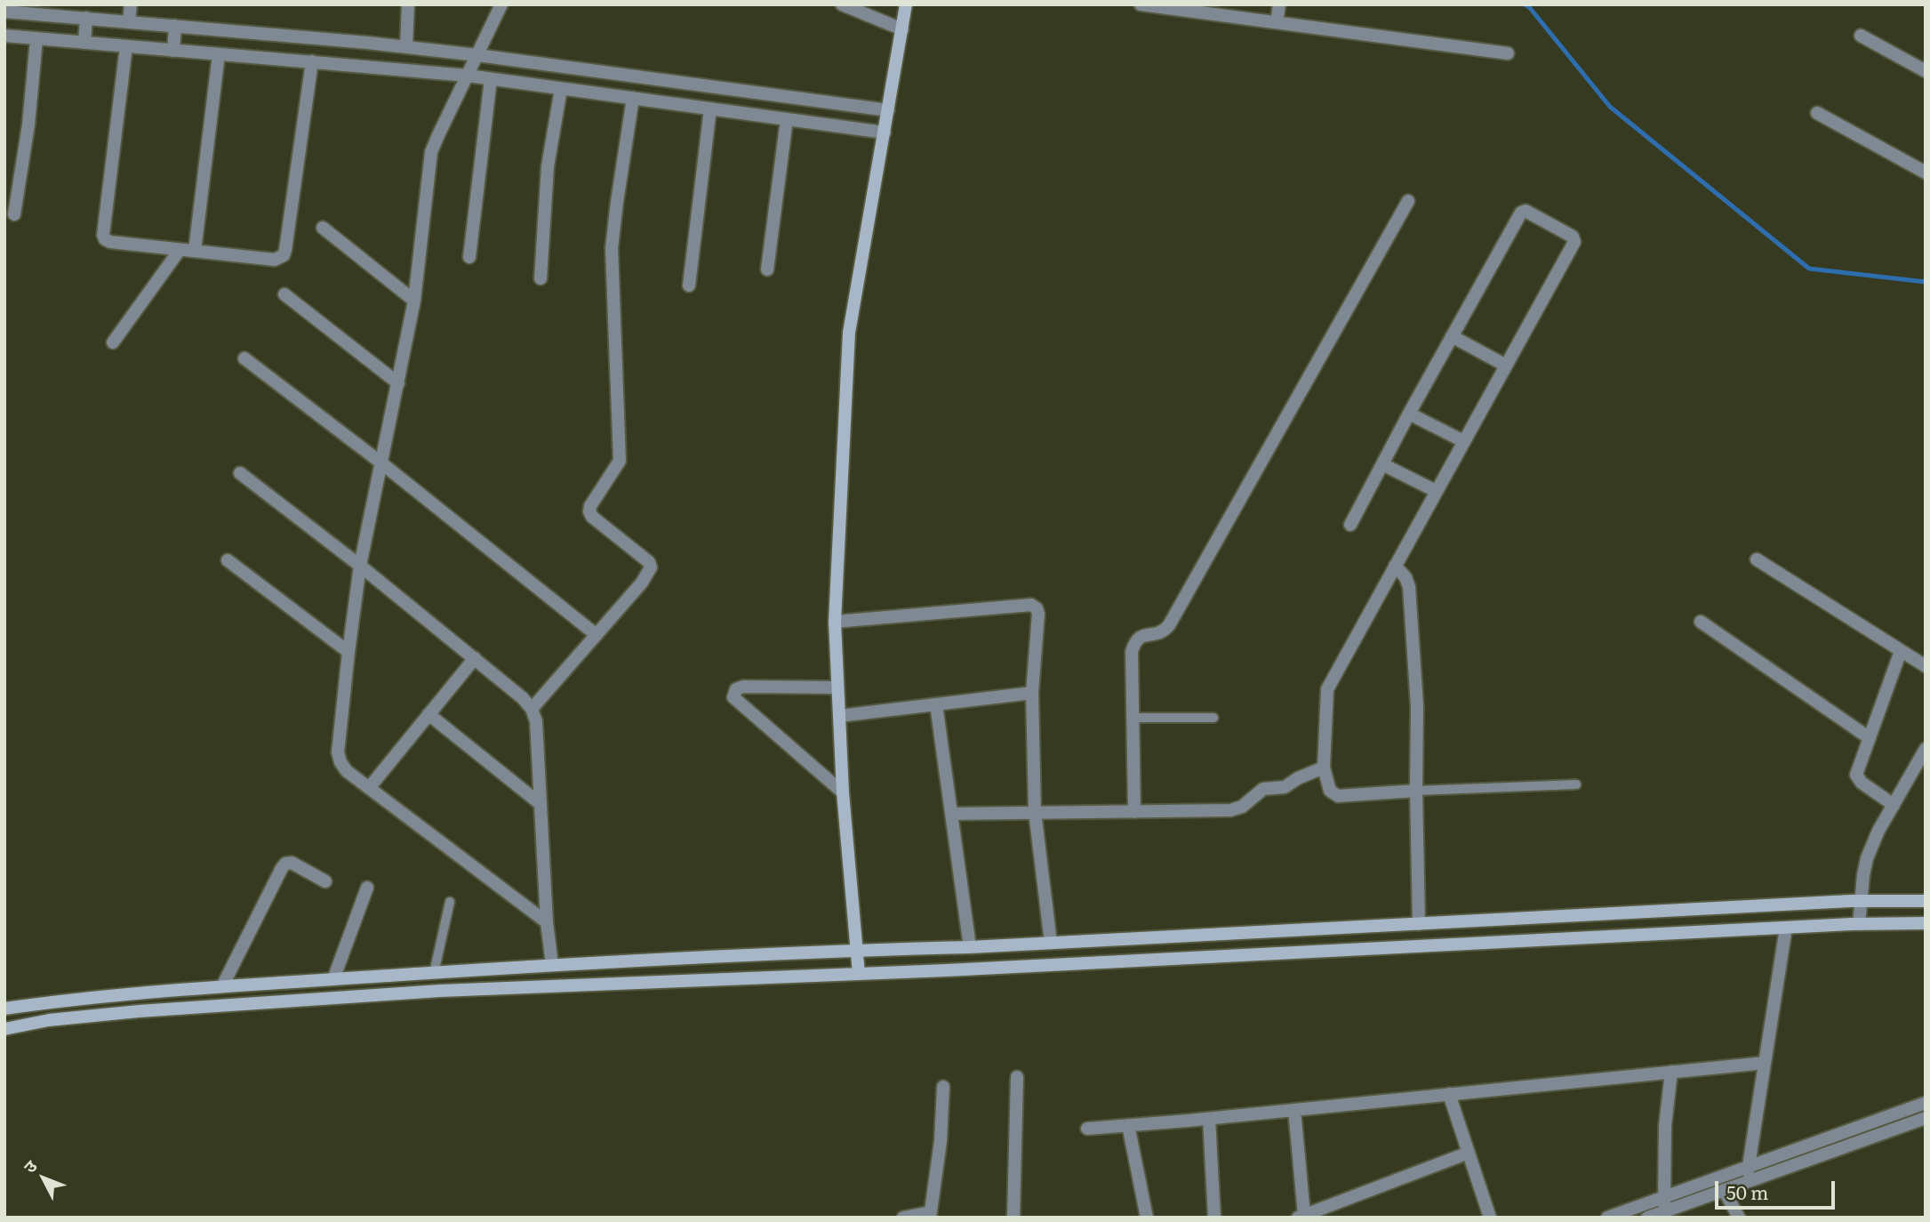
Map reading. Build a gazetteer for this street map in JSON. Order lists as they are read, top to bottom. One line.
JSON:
{"scale_bar":"50 m","north":"top left"}
